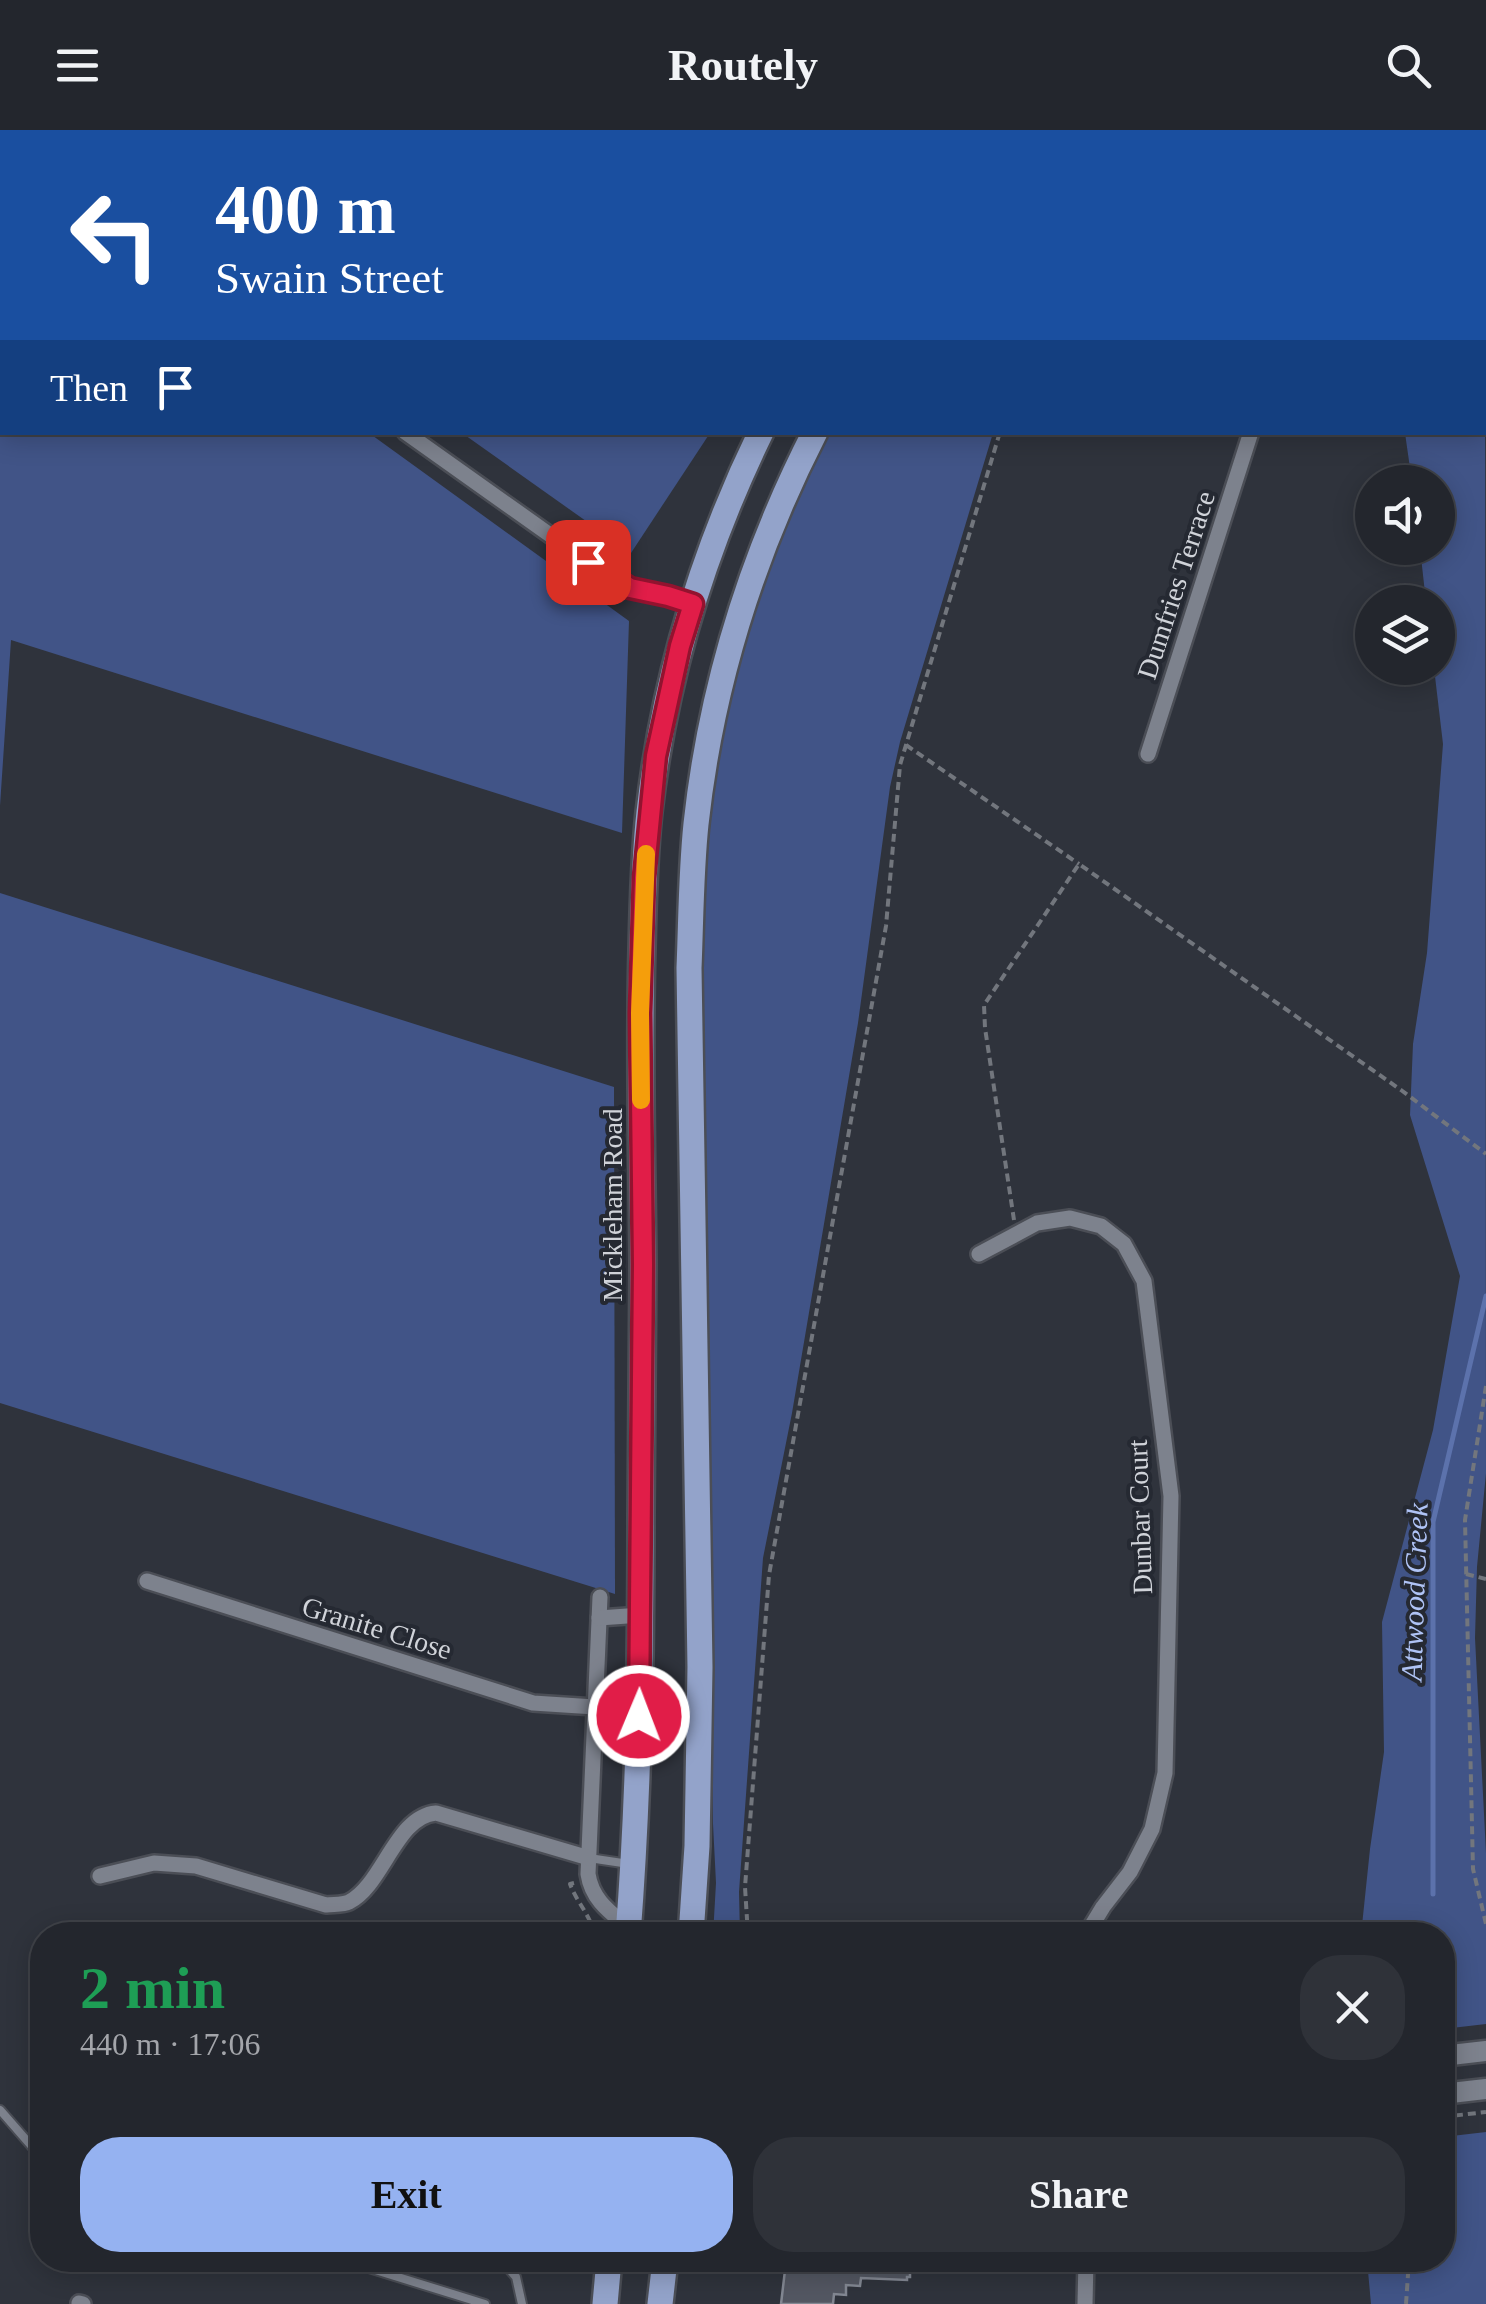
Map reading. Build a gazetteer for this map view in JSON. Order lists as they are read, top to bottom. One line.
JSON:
{"streets":{"main road":["Mickleham Road"],"street":["Dumfries Terrace","Dunbar Court","Granite Close"]},"water":["Attwood Creek"],"page":{"header":"Routely","turn":["400 m","Swain Street"],"then":"Then","heading":["2 min","440 m · 17:06"],"buttons":["Exit","Share"]}}
